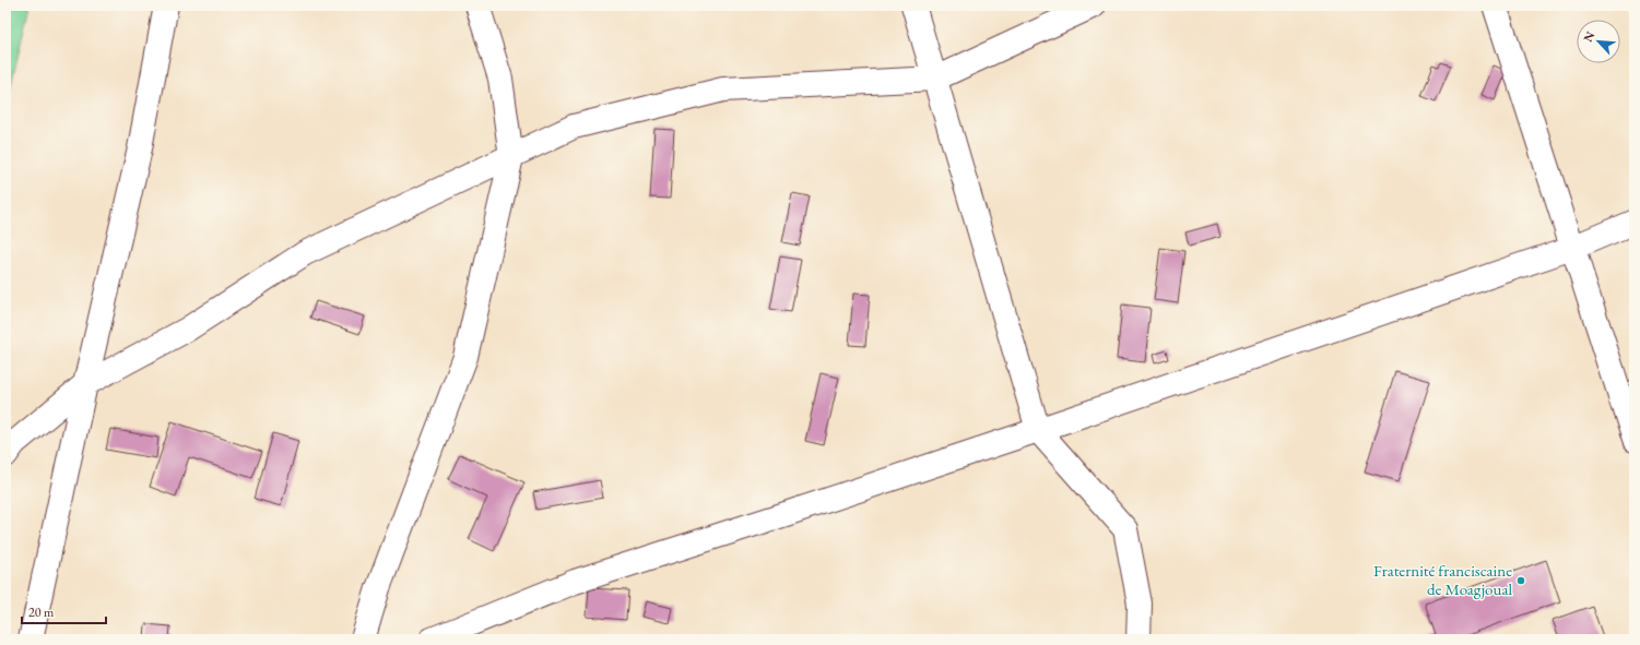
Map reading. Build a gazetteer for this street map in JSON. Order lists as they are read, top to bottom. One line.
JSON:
{"places":["Fraternité franciscaine de Moagjoual"],"scale_bar":"20 m","north":"top left"}
